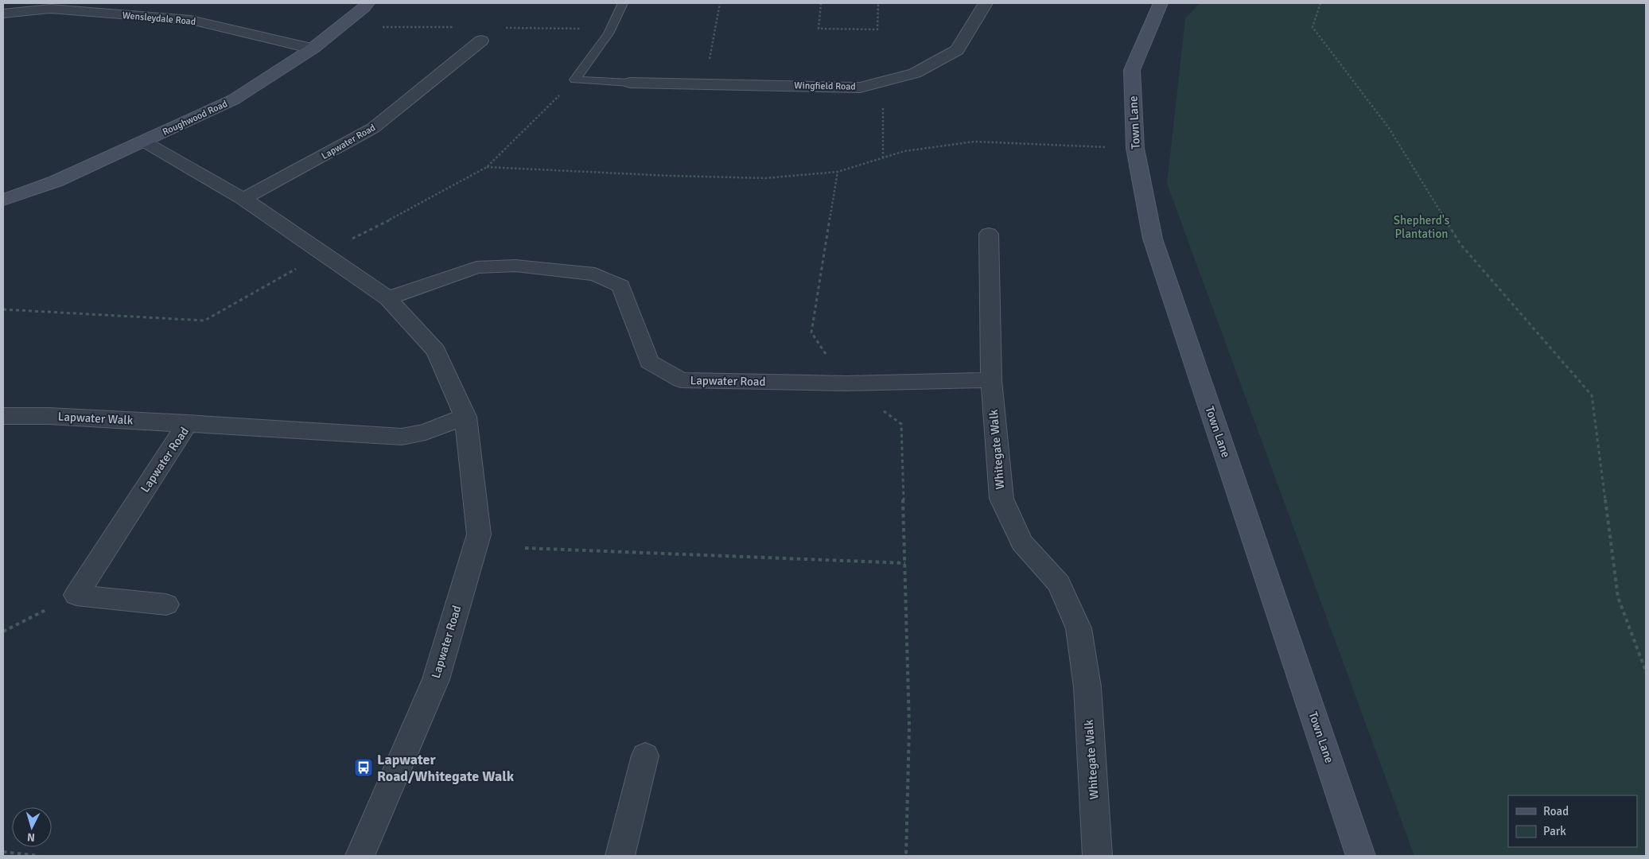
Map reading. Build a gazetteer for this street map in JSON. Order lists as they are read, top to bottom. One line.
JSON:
{"streets":{"street":["Wensleydale Road","Wingfield Road","Roughwood Road","Town Lane","Lapwater Road","Lapwater Walk","Whitegate Walk"]},"crossings":[["Wensleydale Road","Roughwood Road"],["Roughwood Road","Lapwater Road"],["Lapwater Road","Lapwater Walk"],["Lapwater Road","Whitegate Walk"]],"parks":["Shepherd's Plantation"],"places":{"bus stop":["Lapwater Road/Whitegate Walk"]},"legend":["Road","Park"],"north":"bottom"}
